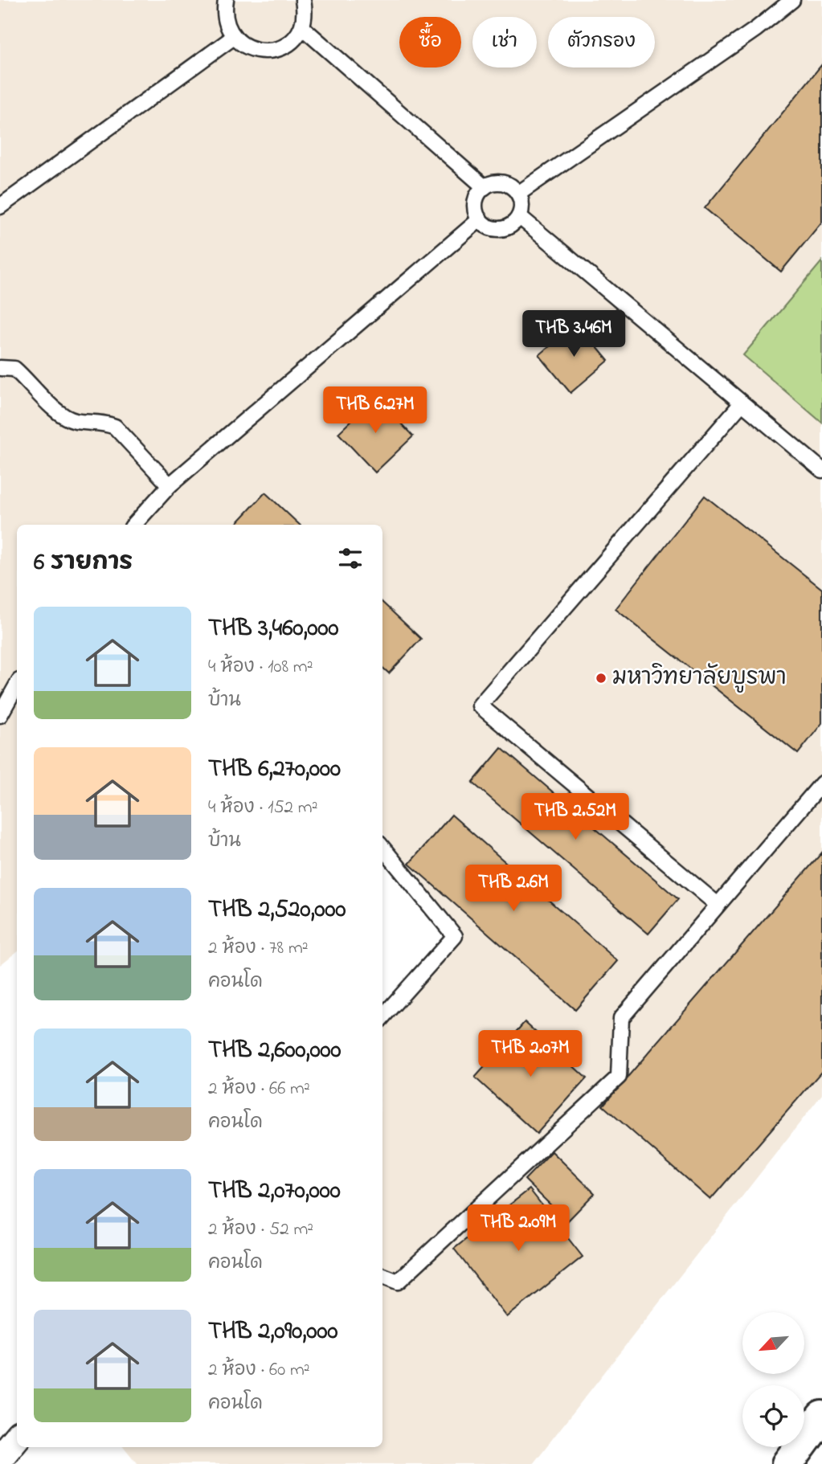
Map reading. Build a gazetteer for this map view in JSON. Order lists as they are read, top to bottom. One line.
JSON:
{"places":["มหาวิทยาลัยบูรพา"],"north":"bottom left","page":{"chip":["ซื้อ","เช่า","ตัวกรอง"],"price":["THB 3.46M","THB 6.27M","THB 2.52M","THB 2.6M","THB 2.07M","THB 2.09M"],"heading":"6 รายการ","list":[{"name":"THB 3,460,000","note":"4 ห้อง · 108 m² · บ้าน"},{"name":"THB 6,270,000","note":"4 ห้อง · 152 m² · บ้าน"},{"name":"THB 2,520,000","note":"2 ห้อง · 78 m² · คอนโด"},{"name":"THB 2,600,000","note":"2 ห้อง · 66 m² · คอนโด"},{"name":"THB 2,070,000","note":"2 ห้อง · 52 m² · คอนโด"},{"name":"THB 2,090,000","note":"2 ห้อง · 60 m² · คอนโด"}]}}
